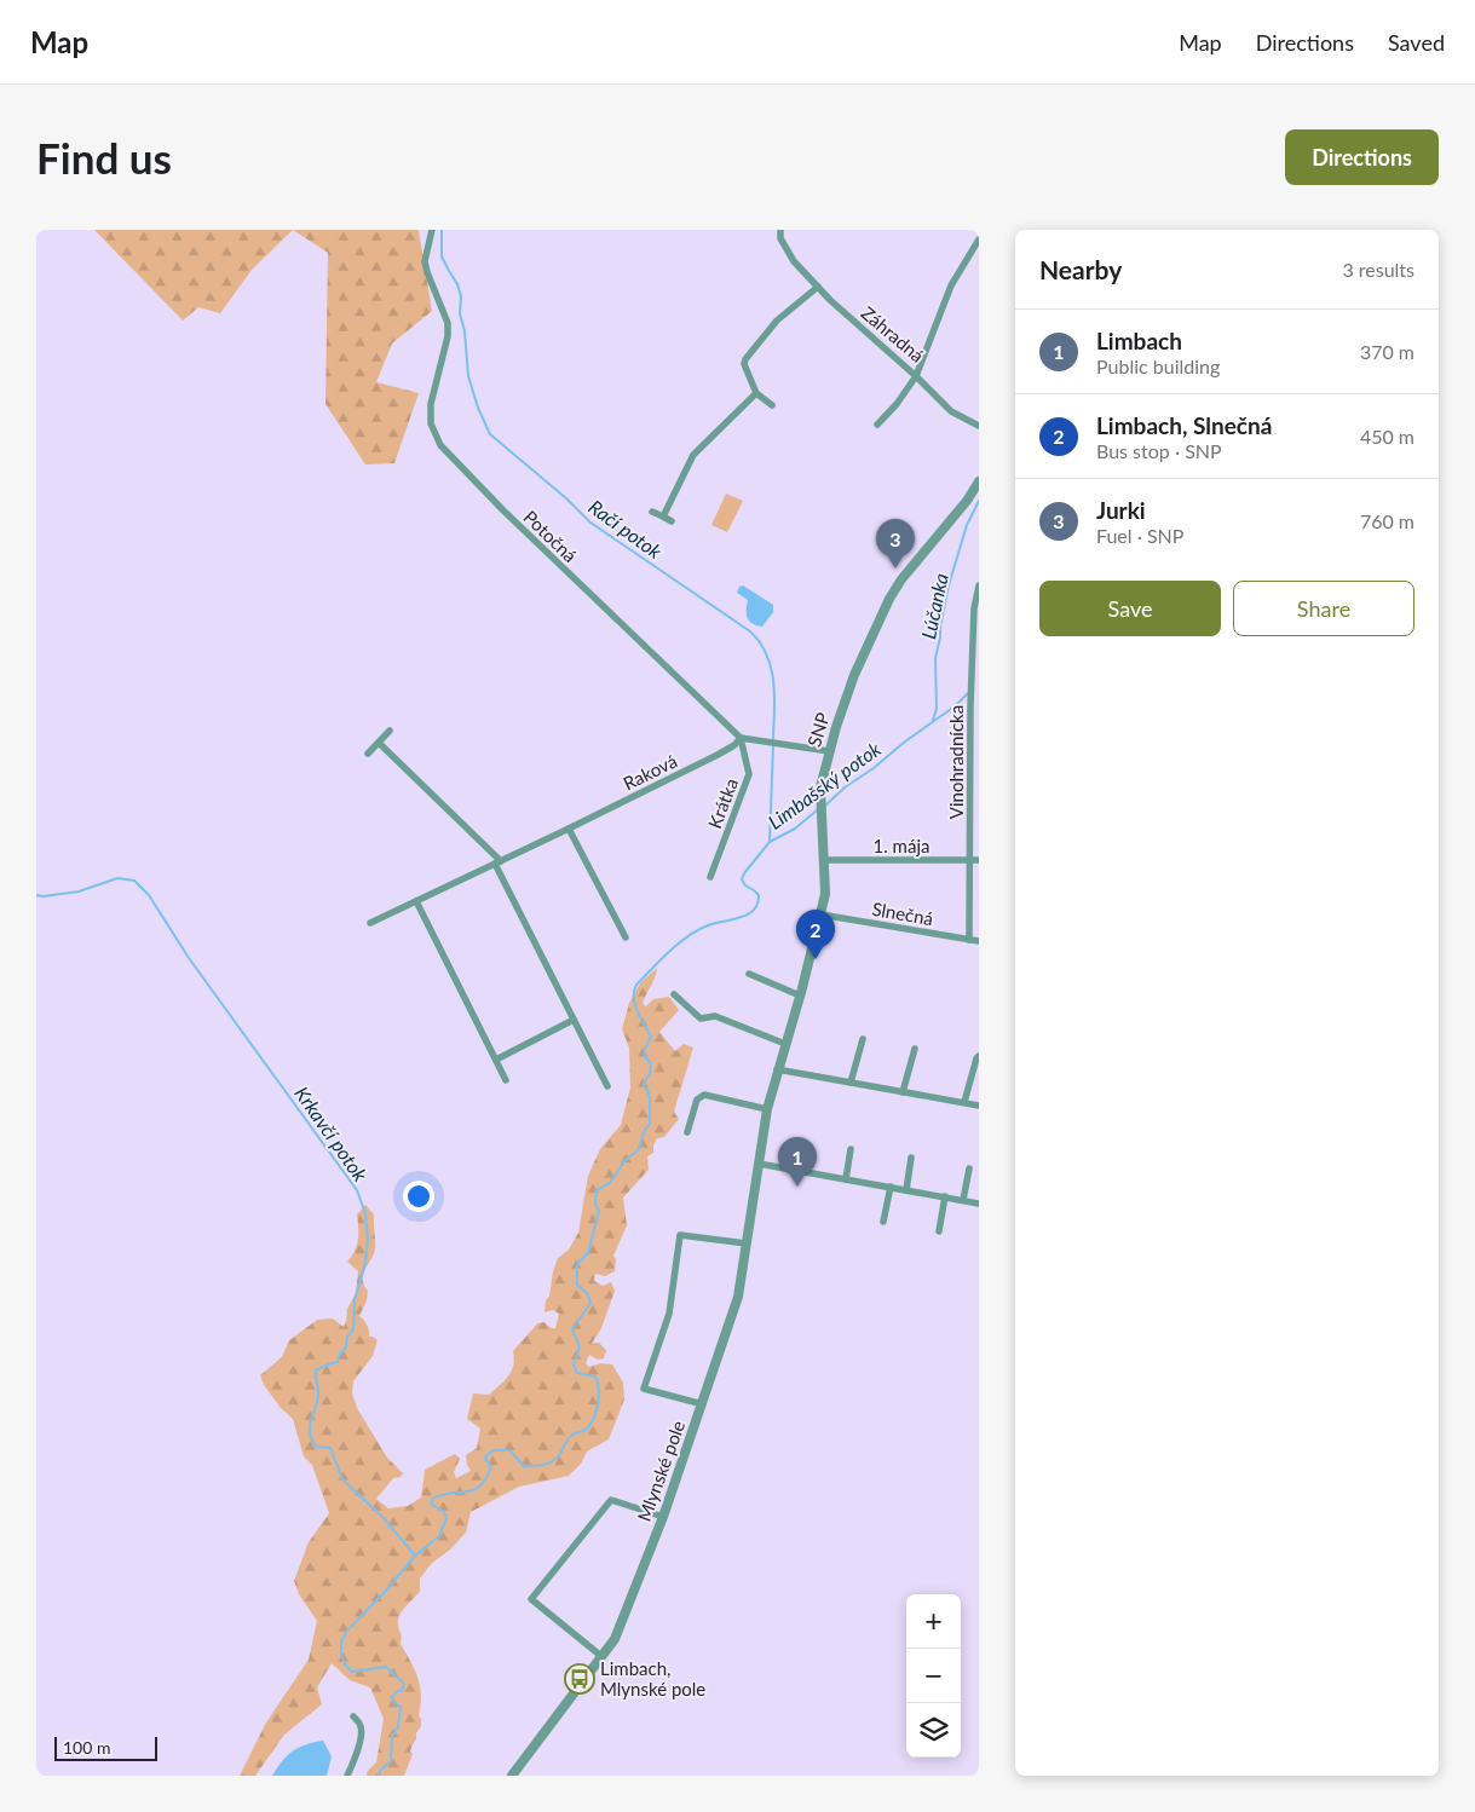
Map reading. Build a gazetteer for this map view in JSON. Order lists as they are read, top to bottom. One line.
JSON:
{"streets":{"street":["Záhradná","Potočná","SNP","Vinohradnícka","Raková","Krátka","1. mája","Slnečná","Mlynské pole"]},"crossings":[["Potočná","Raková"],["Potočná","Krátka"],["SNP","1. mája"],["SNP","Slnečná"],["SNP","Mlynské pole"],["Vinohradnícka","1. mája"],["Vinohradnícka","Slnečná"],["Raková","Krátka"]],"water":["Račí potok","Lúčanka","Limbašský potok","Krkavčí potok"],"places":{"bus stop":["Limbach, Mlynské pole"]},"scale_bar":"100 m","page":{"header":"Map","nav":["Map","Directions","Saved"],"buttons":["Directions",["Save","Share"]],"title":"Find us","heading":["Nearby","3 results"],"list":[{"mark":"1","name":"Limbach","note":"Public building","value":"370 m"},{"mark":"2","name":"Limbach, Slnečná","note":"Bus stop · SNP","value":"450 m"},{"mark":"3","name":"Jurki","note":"Fuel · SNP","value":"760 m"}],"pins":["3","2","1"],"map_buttons":["+","−"],"scale":"100 m"}}
